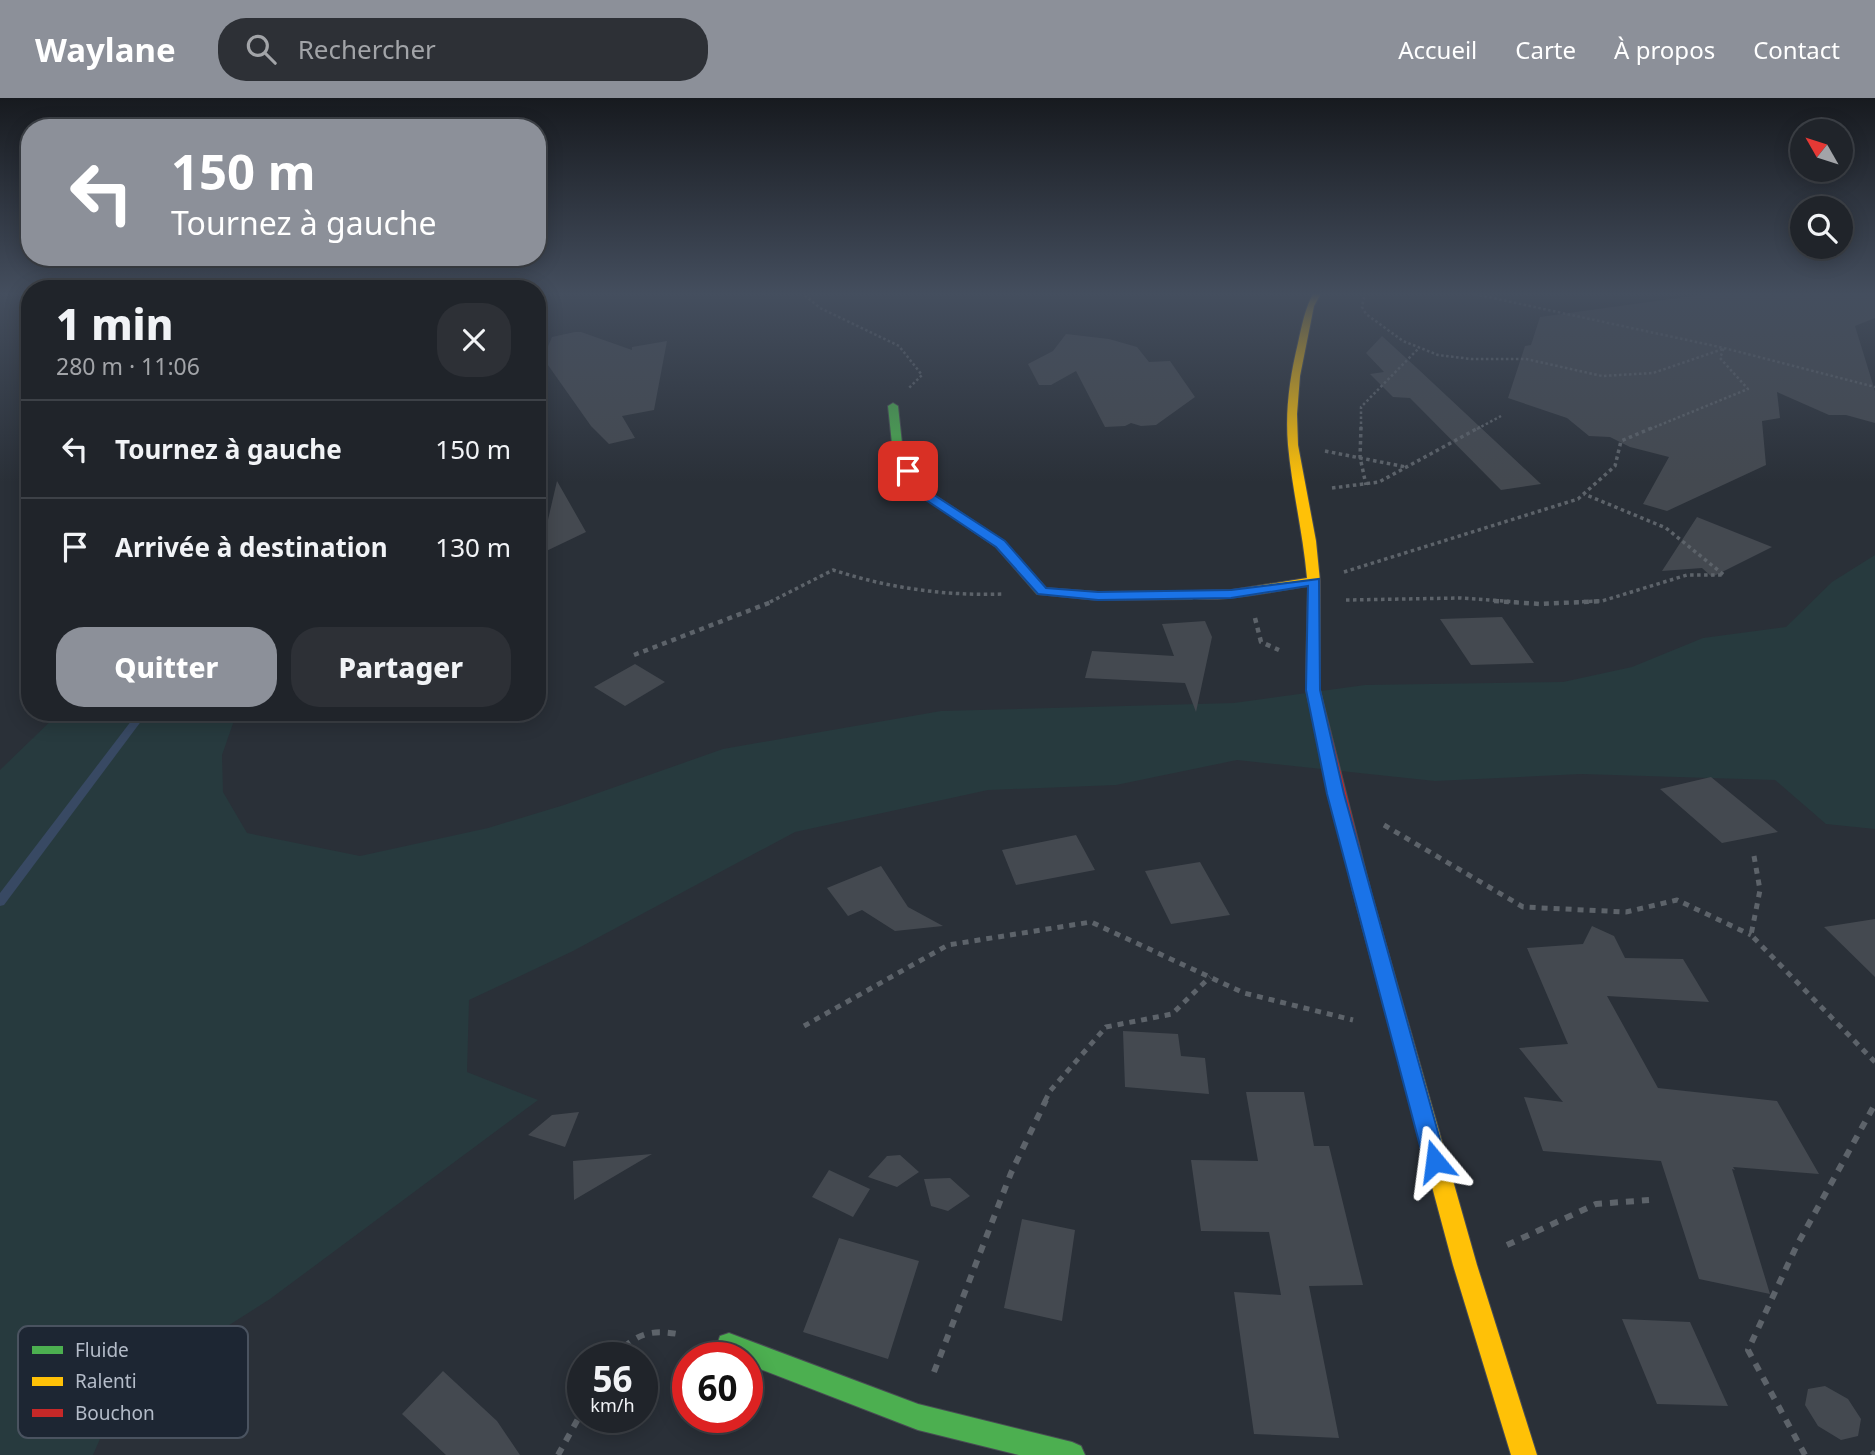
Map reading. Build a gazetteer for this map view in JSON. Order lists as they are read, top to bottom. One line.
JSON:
{"legend":["Fluide","Ralenti","Bouchon"],"north":"top left","page":{"header":"Waylane","search":"Rechercher","nav":["Accueil","Carte","À propos","Contact"],"turn":["150 m","Tournez à gauche"],"heading":["1 min","280 m · 11:06"],"list":[{"name":"Tournez à gauche","value":"150 m"},{"name":"Arrivée à destination","value":"130 m"}],"buttons":["Quitter","Partager"],"speed":"56 km/h","limit":"60"}}
